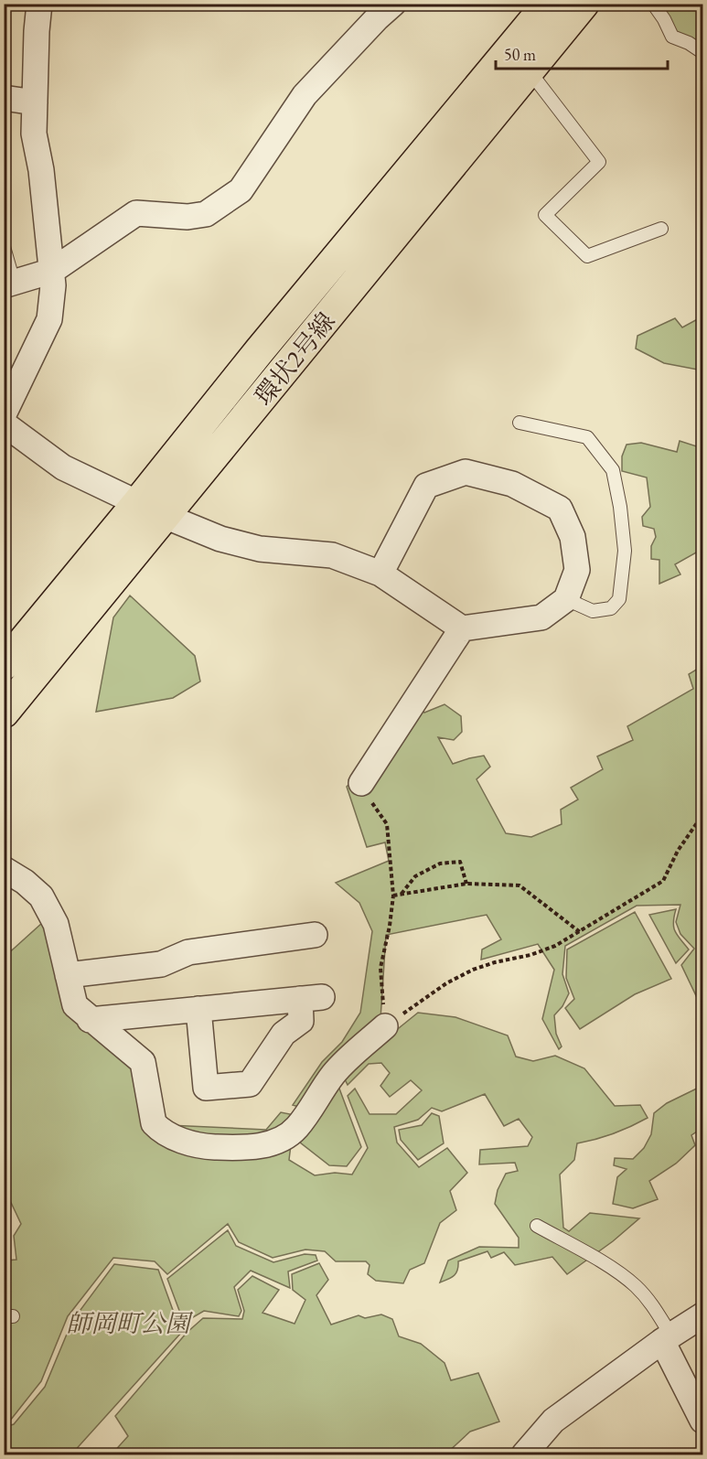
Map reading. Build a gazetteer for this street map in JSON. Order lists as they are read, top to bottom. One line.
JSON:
{"streets":{"main road":["環状2号線"]},"parks":["師岡町公園"],"scale_bar":"50 m"}
